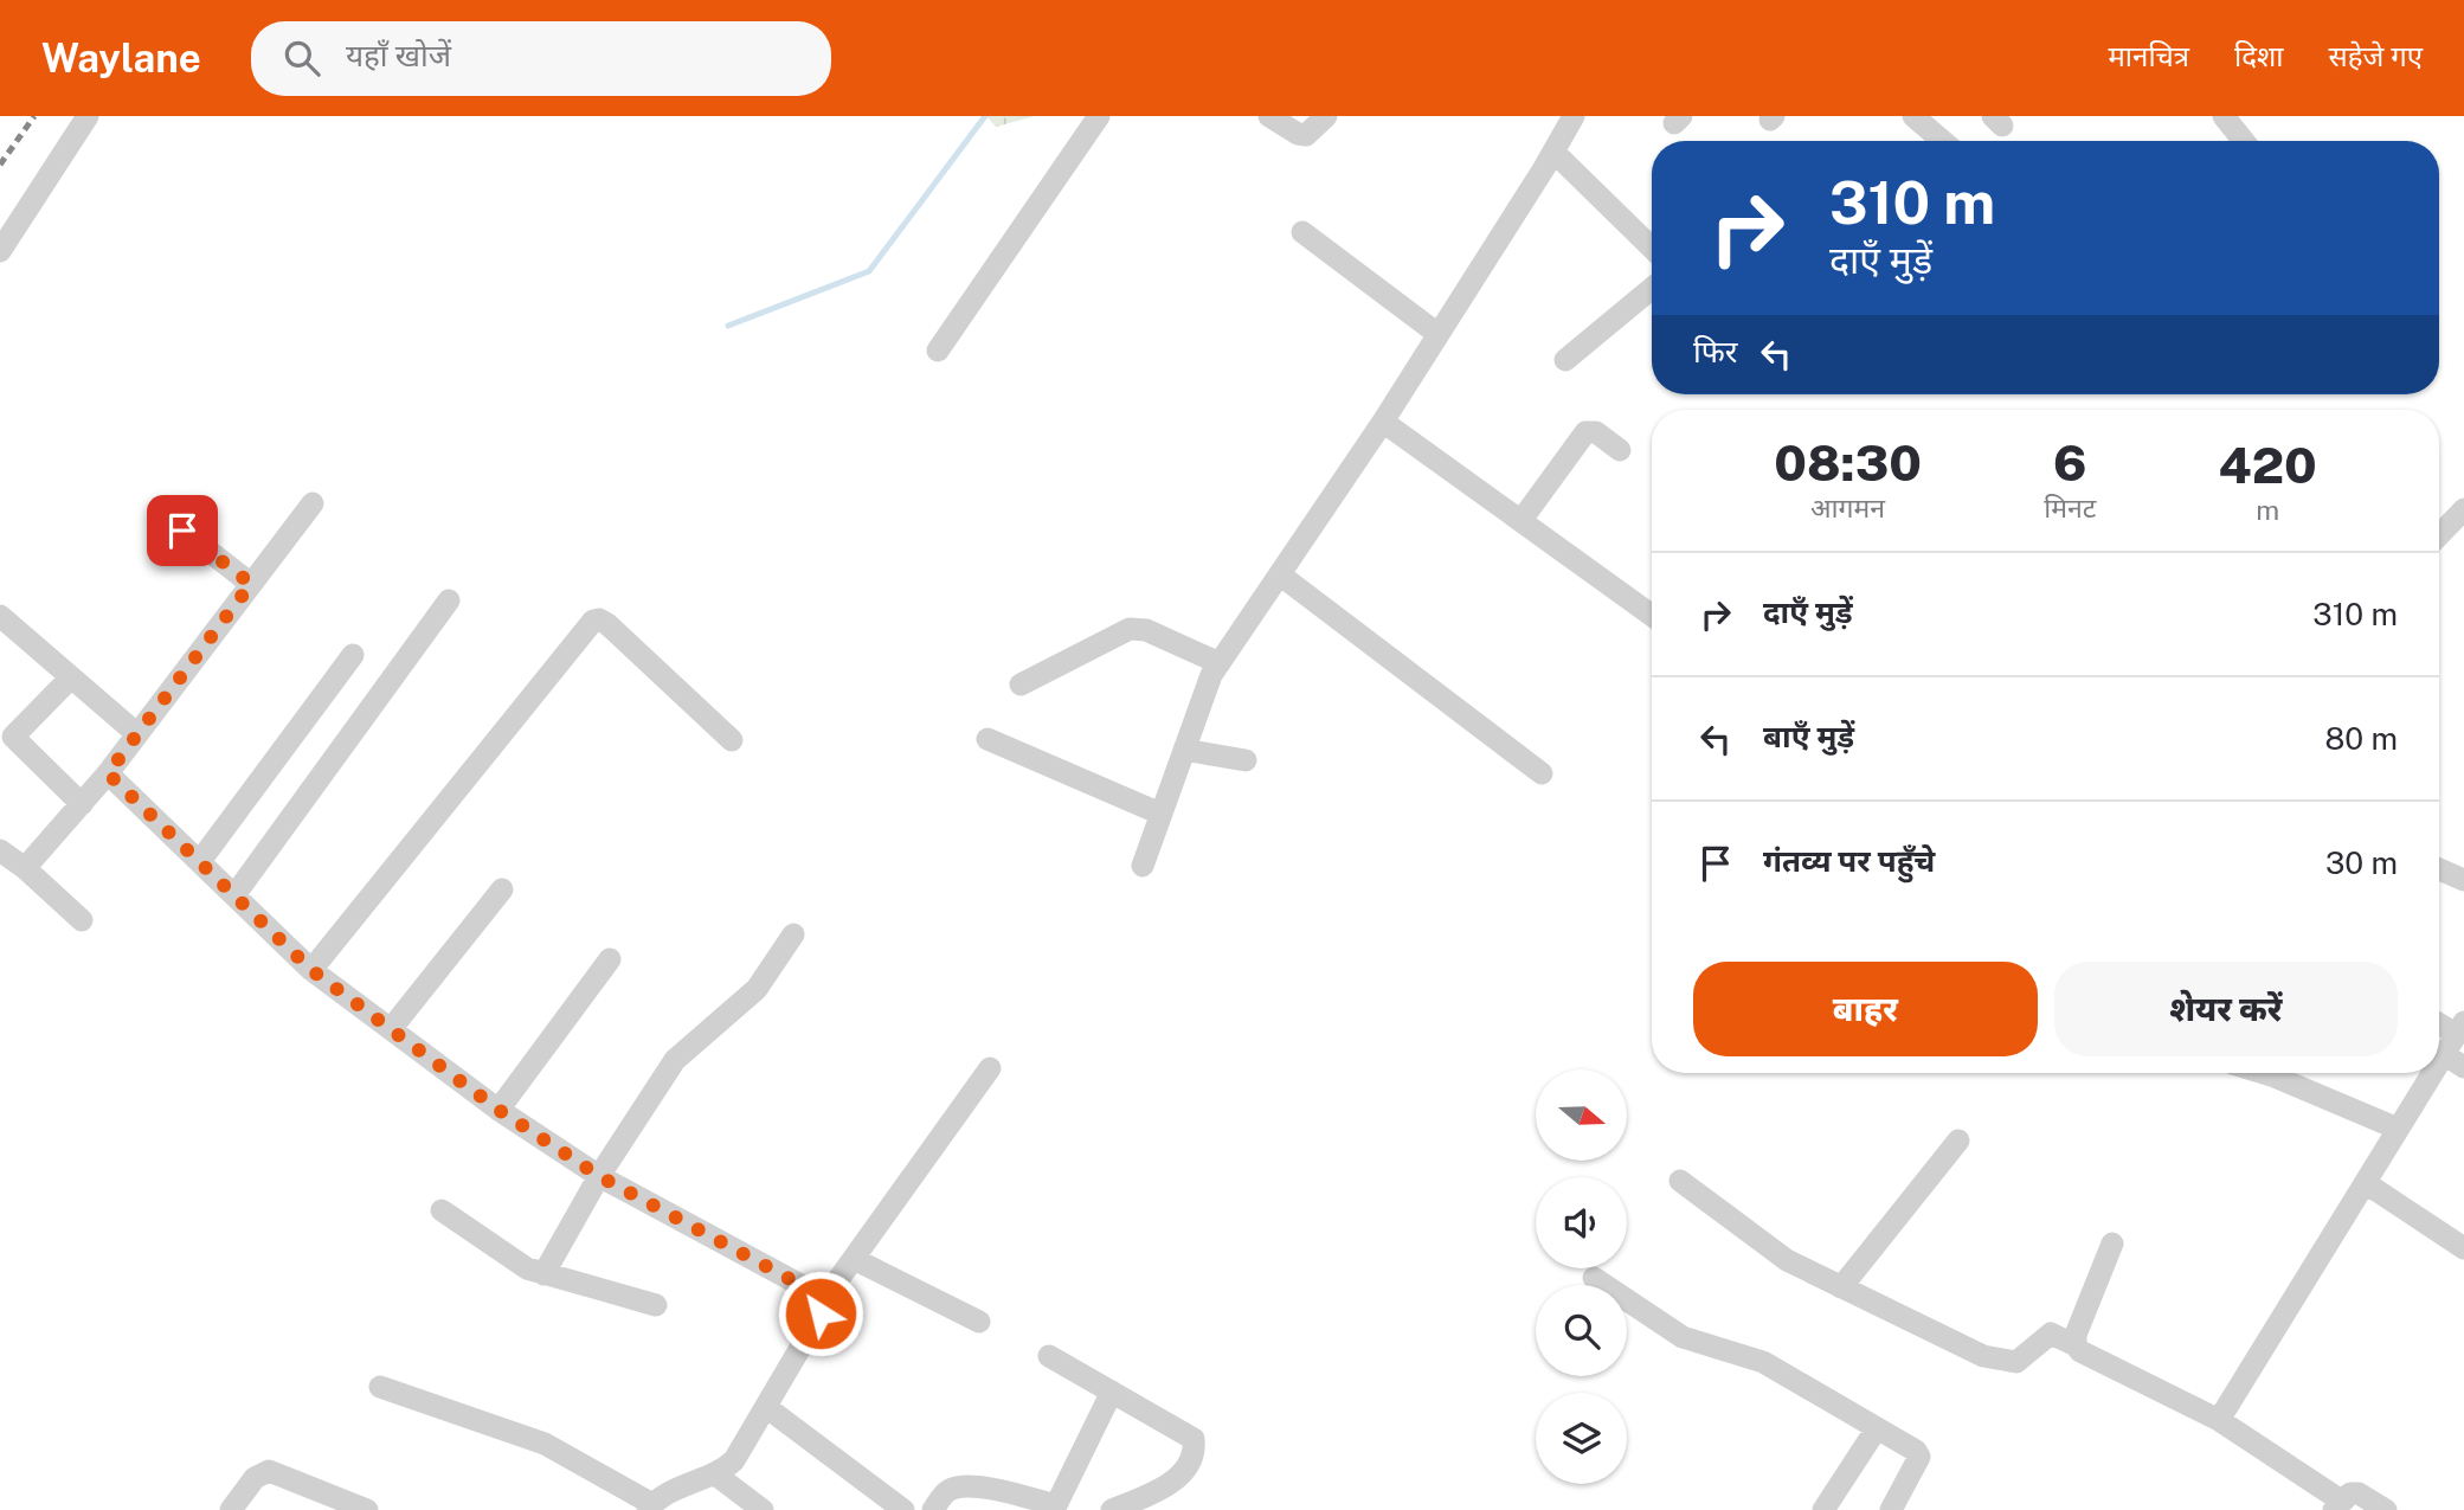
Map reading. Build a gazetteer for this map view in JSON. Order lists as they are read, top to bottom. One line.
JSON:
{"north":"right","page":{"header":"Waylane","search":"यहाँ खोजें","nav":["मानचित्र","दिशा","सहेजे गए"],"turn":["310 m","दाएँ मुड़ें"],"then":"फिर","eta":["08:30","आगमन","6","मिनट","420","m"],"list":[{"name":"दाएँ मुड़ें","value":"310 m"},{"name":"बाएँ मुड़ें","value":"80 m"},{"name":"गंतव्य पर पहुँचे","value":"30 m"}],"buttons":["बाहर","शेयर करें"]}}
